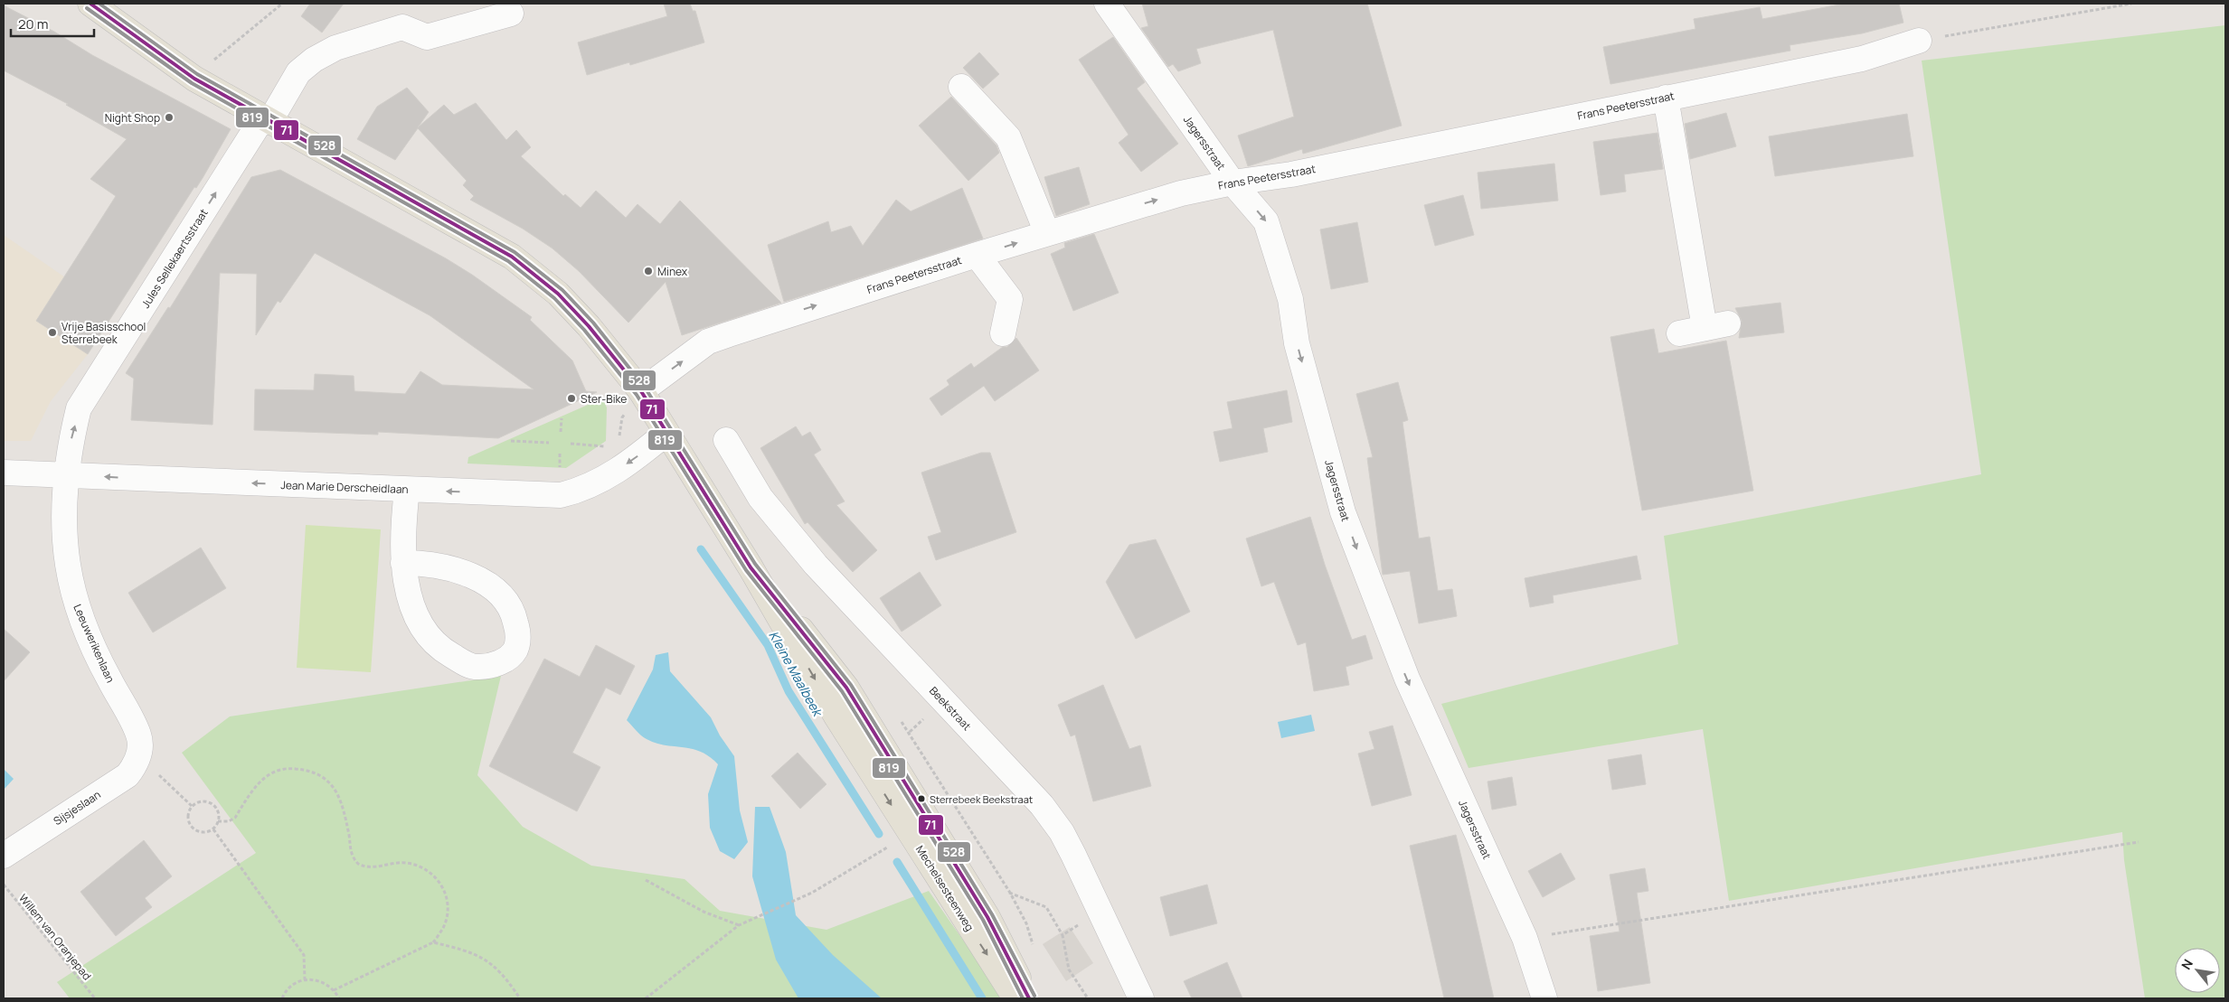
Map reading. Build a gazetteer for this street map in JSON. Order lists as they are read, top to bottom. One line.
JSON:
{"streets":{"main road":["Mechelsesteenweg"],"street":["Frans Peetersstraat","Jagersstraat","Jules Sellekaertsstraat","Jean Marie Derscheidlaan","Leeuwerikenlaan","Beekstraat","Sijsjeslaan"],"path":["Willem van Oranjepad"]},"crossings":[["Frans Peetersstraat","Jagersstraat"],["Frans Peetersstraat","Mechelsesteenweg"],["Jules Sellekaertsstraat","Jean Marie Derscheidlaan"],["Jules Sellekaertsstraat","Leeuwerikenlaan"],["Jules Sellekaertsstraat","Mechelsesteenweg"],["Jean Marie Derscheidlaan","Leeuwerikenlaan"],["Jean Marie Derscheidlaan","Mechelsesteenweg"],["Leeuwerikenlaan","Sijsjeslaan"]],"one_way":["Frans Peetersstraat","Jagersstraat","Jules Sellekaertsstraat","Jean Marie Derscheidlaan"],"water":["Kleine Maalbeek"],"places":["Night Shop","Minex","Vrije Basisschool Sterrebeek","Ster-Bike","Sterrebeek Beekstraat"],"lines":["transit line 71","transit line 528","transit line 819"],"scale_bar":"20 m","north":"top left"}
